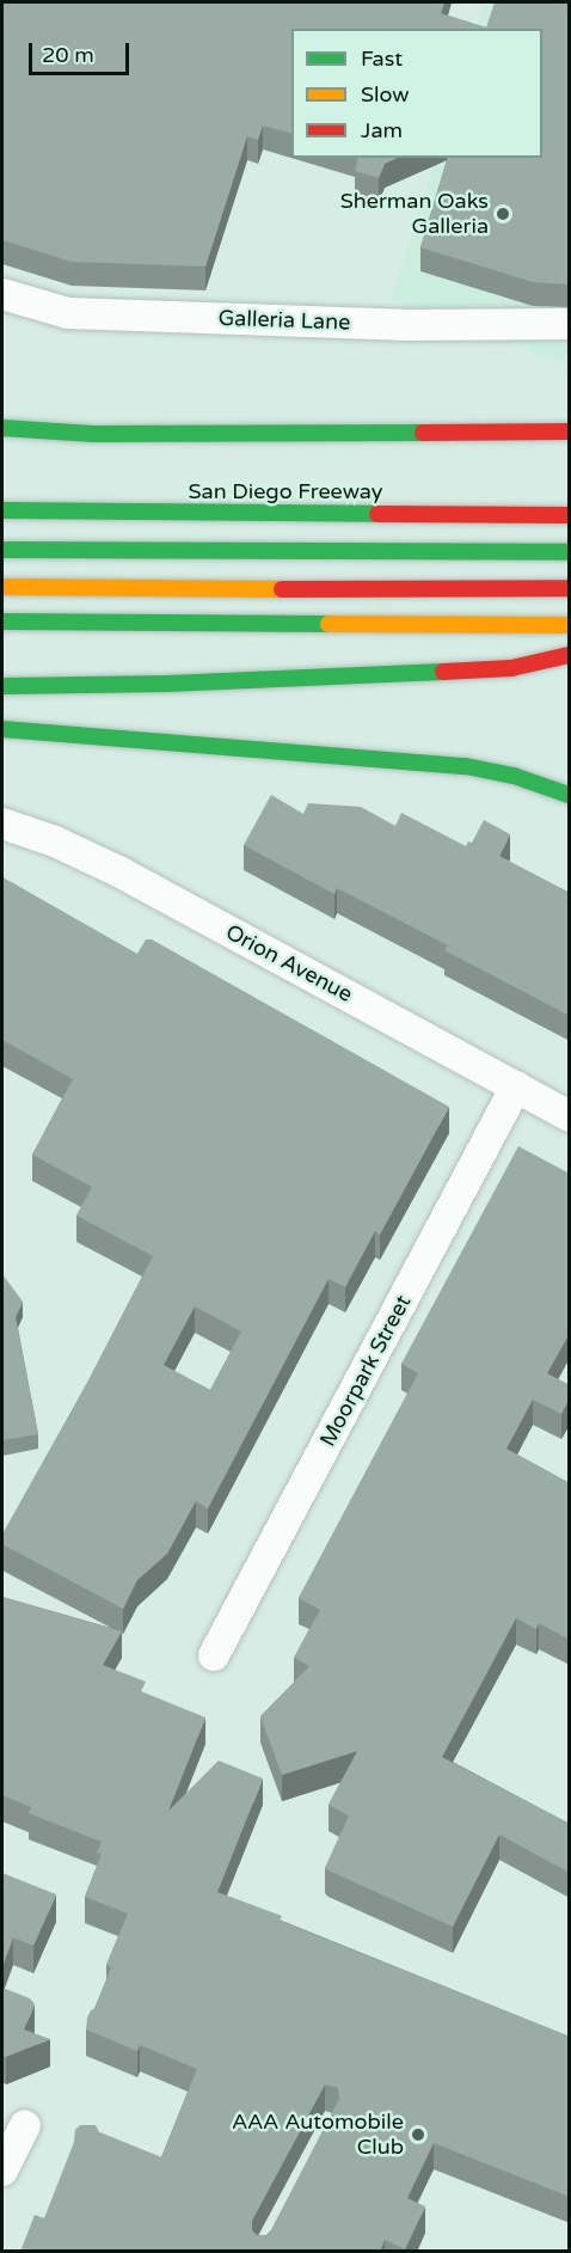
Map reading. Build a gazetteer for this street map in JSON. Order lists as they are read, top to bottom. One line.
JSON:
{"streets":{"highway":["San Diego Freeway"],"street":["Galleria Lane","Orion Avenue","Moorpark Street"]},"crossings":[["Orion Avenue","Moorpark Street"]],"places":["Sherman Oaks Galleria","AAA Automobile Club"],"legend":["Fast","Slow","Jam"],"scale_bar":"20 m"}
